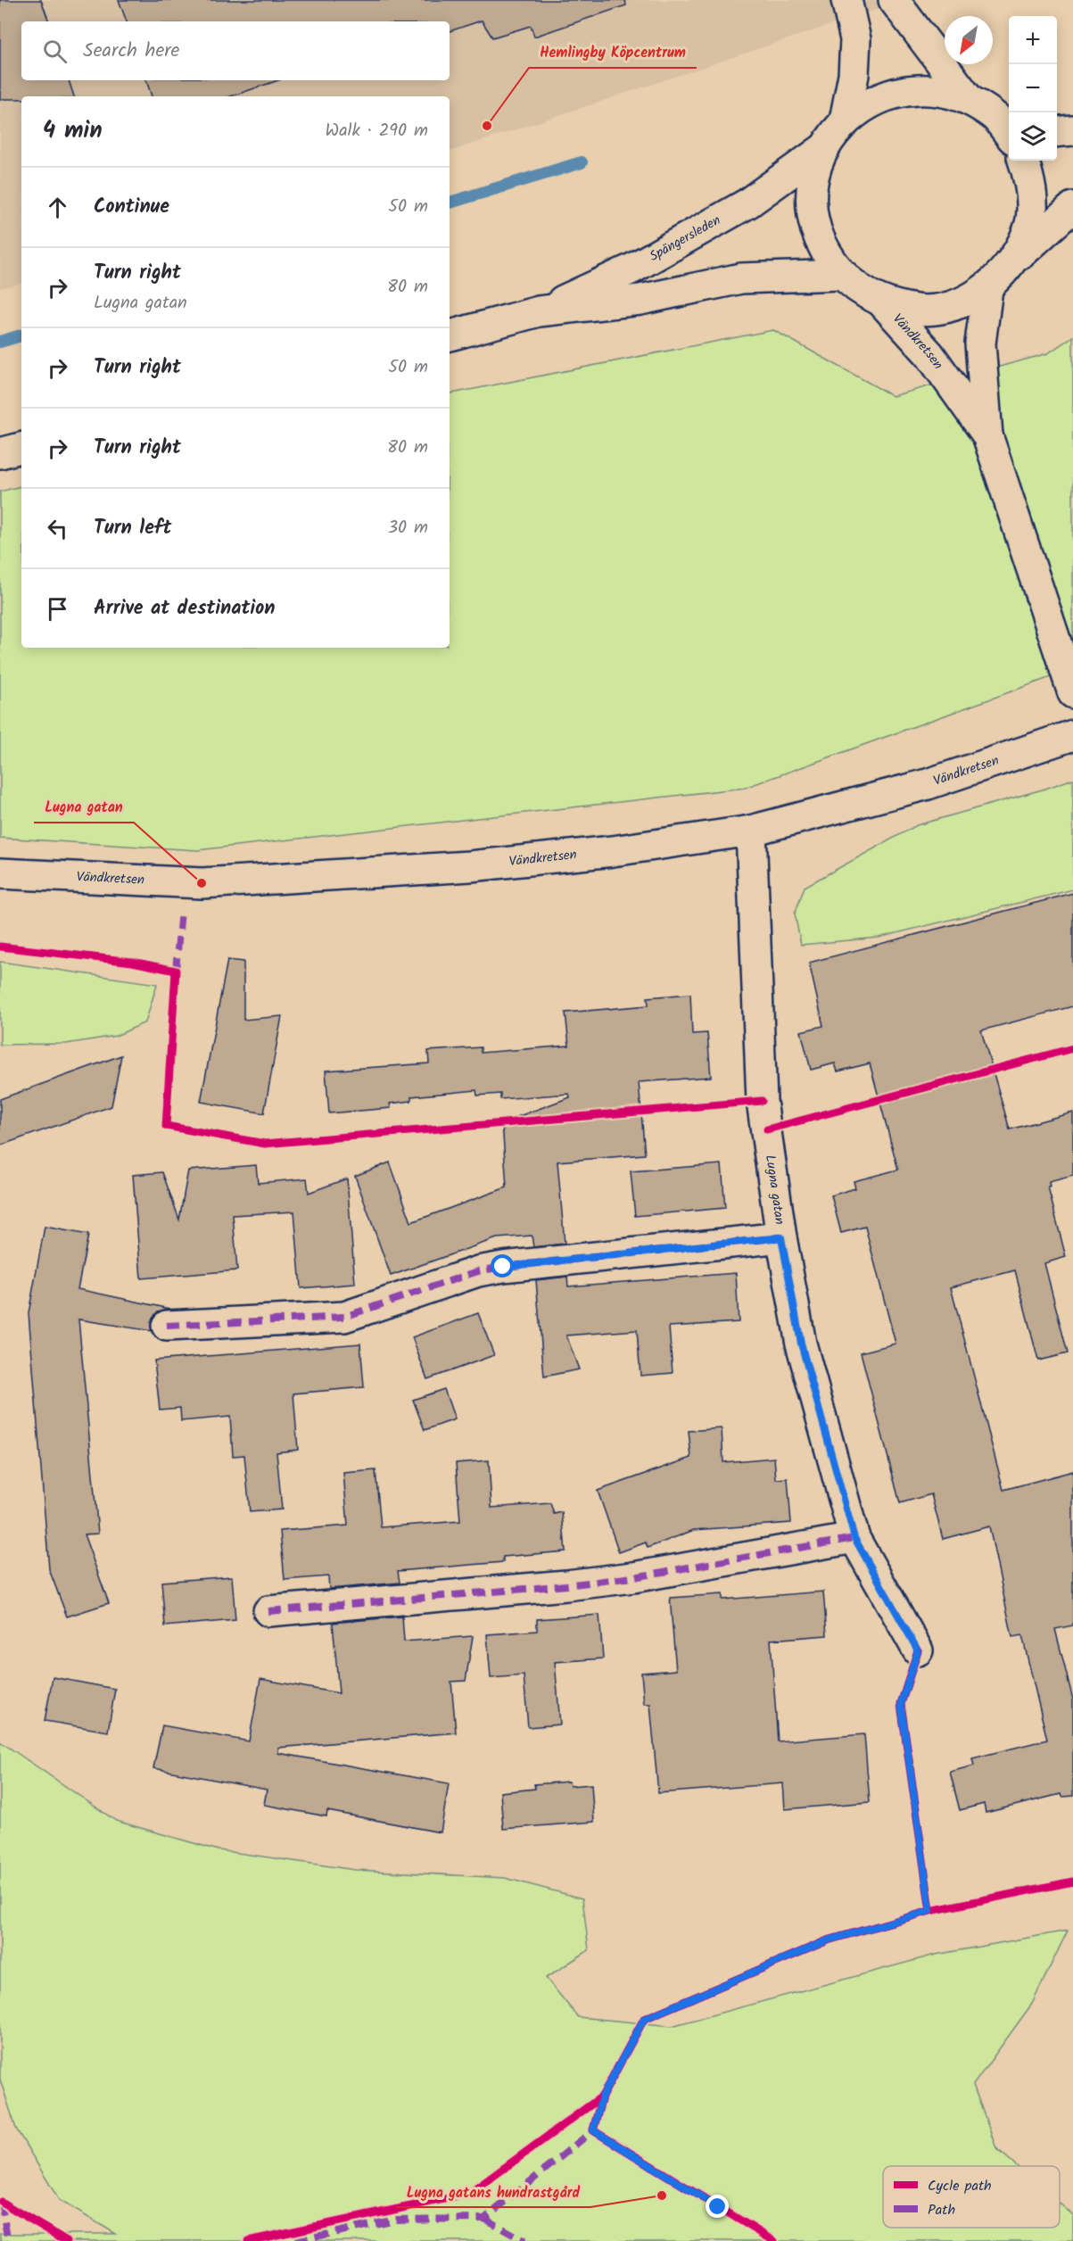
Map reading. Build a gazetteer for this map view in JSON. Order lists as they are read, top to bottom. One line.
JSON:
{"streets":{"street":["Spängersleden","Vändkretsen","Lugna gatan"]},"crossings":[["Spängersleden","Vändkretsen"],["Vändkretsen","Lugna gatan"]],"places":["Hemlingby Köpcentrum","Lugna gatan","Lugna gatans hundrastgård"],"legend":["Cycle path","Path"],"north":"bottom left","page":{"map_buttons":["+","−"],"search":"Search here","heading":["4 min","Walk · 290 m"],"list":[["Continue","50 m"],["Turn right","Lugna gatan","80 m"],["Turn right","50 m"],["Turn right","80 m"],["Turn left","30 m"],"Arrive at destination"]}}
